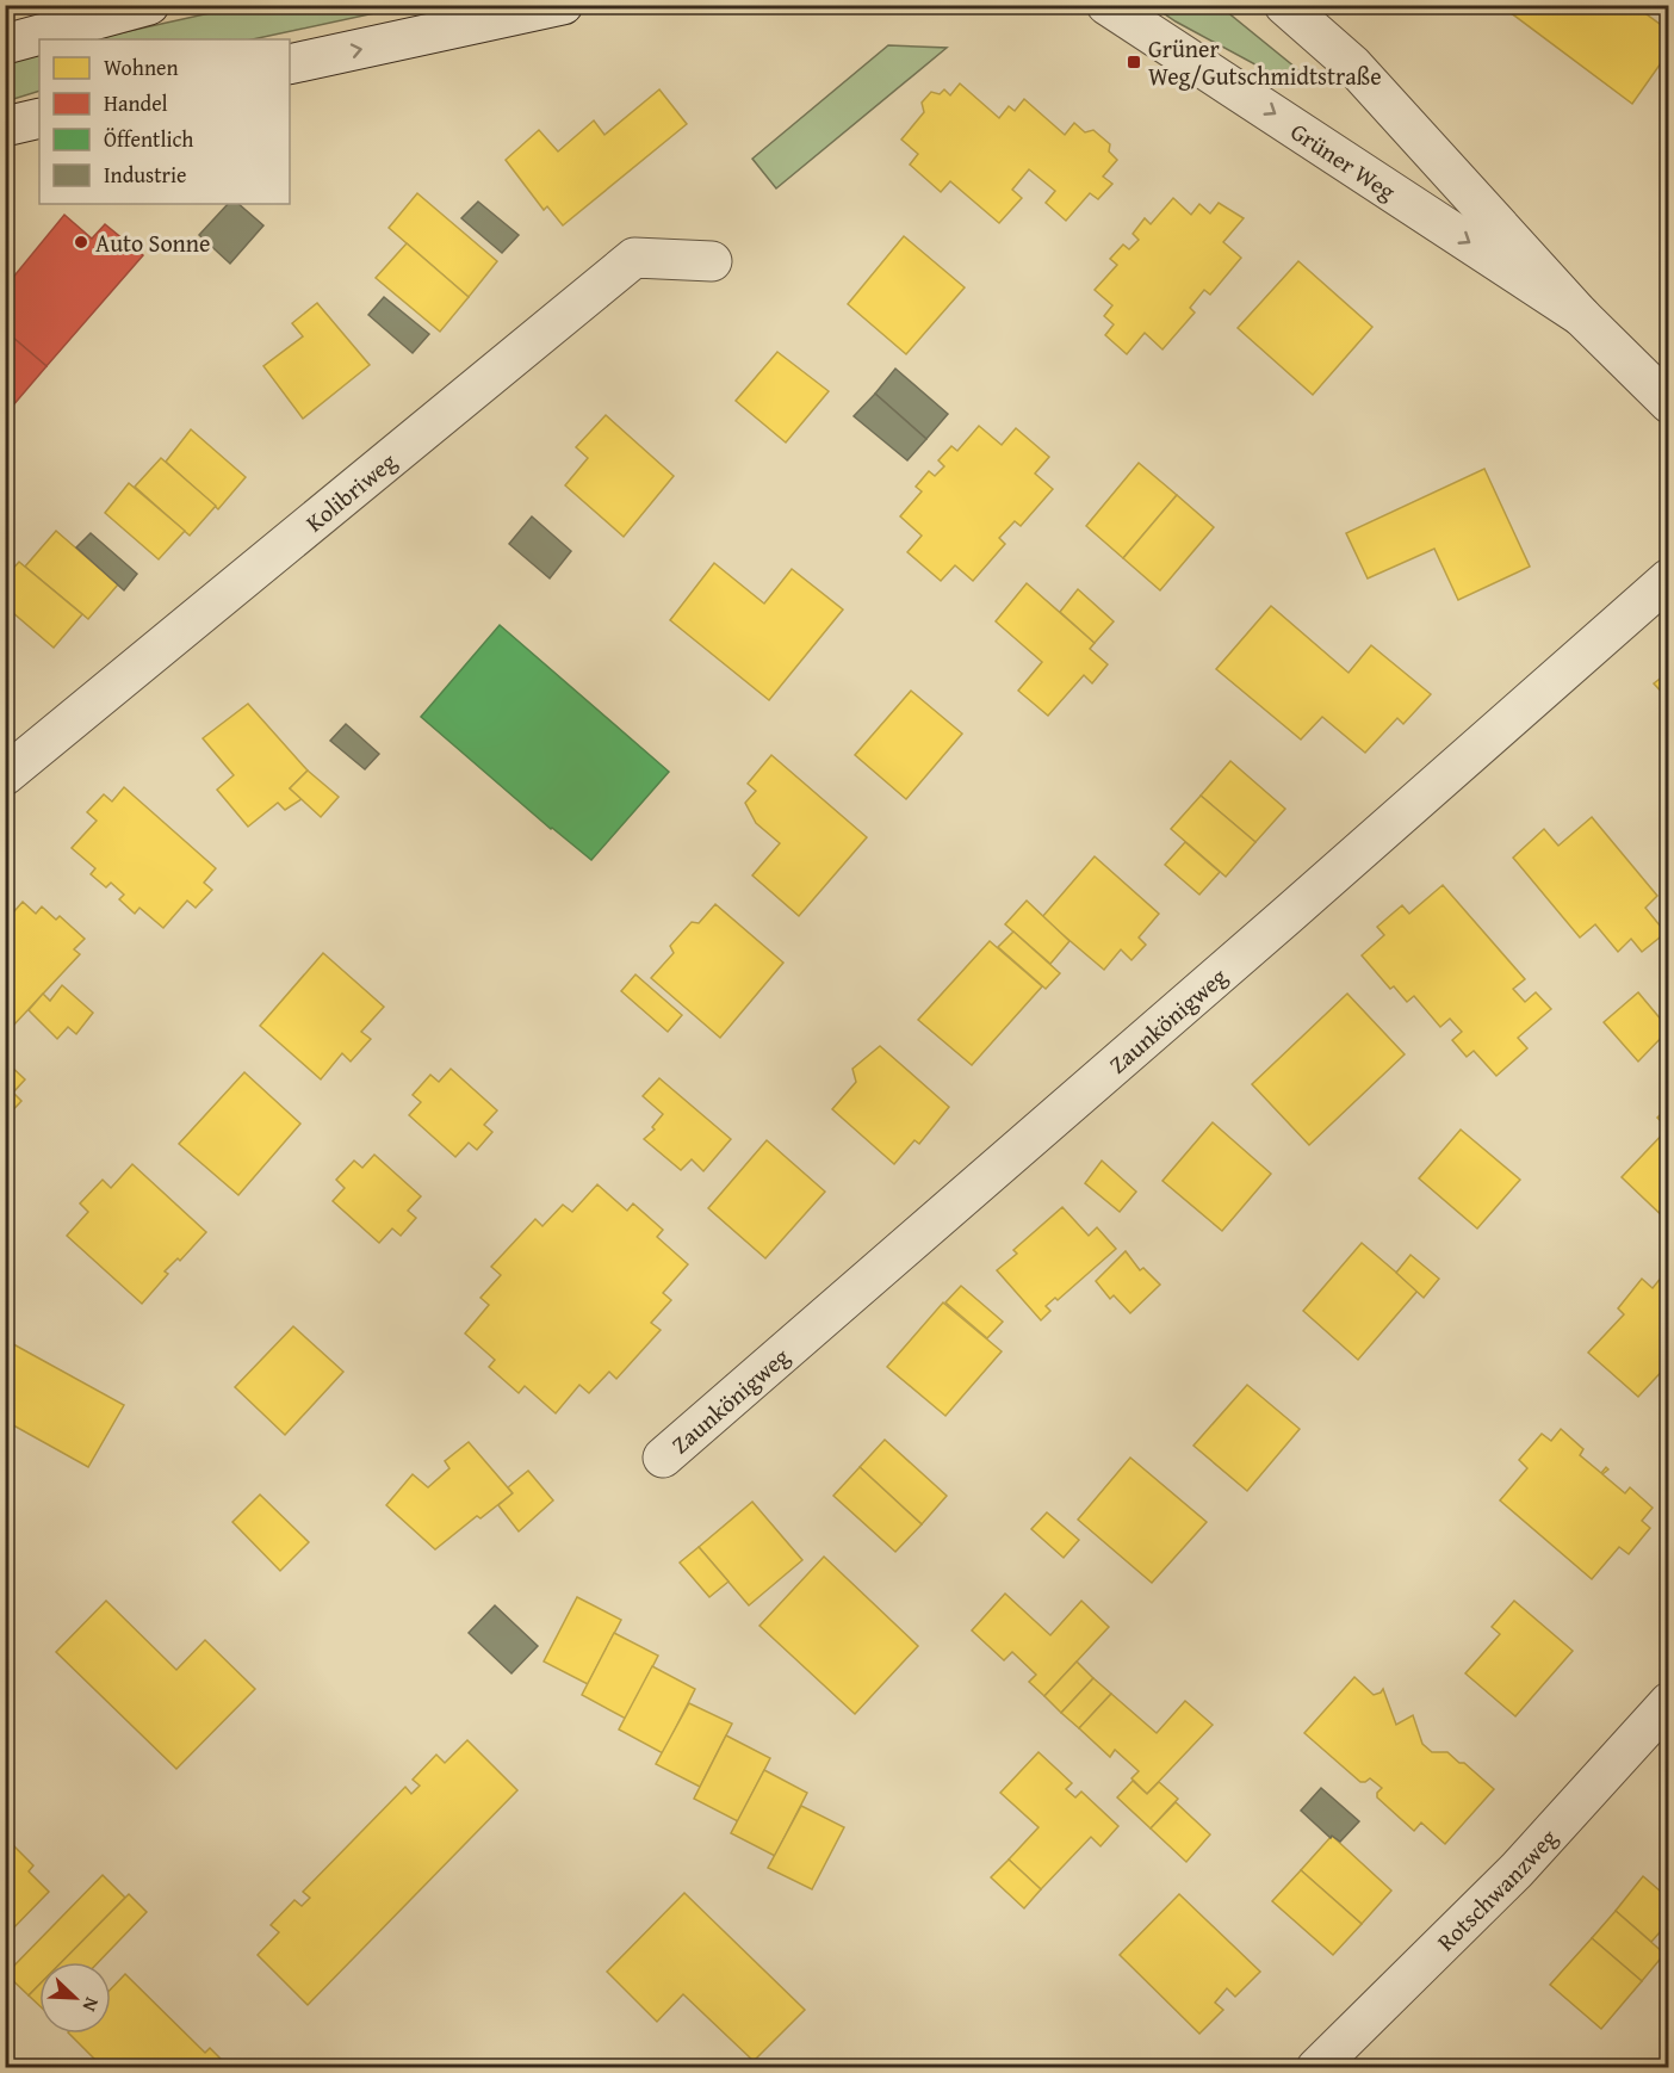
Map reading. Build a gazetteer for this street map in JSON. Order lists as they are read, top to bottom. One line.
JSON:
{"streets":{"street":["Grüner Weg","Kolibriweg","Zaunkönigweg","Rotschwanzweg"]},"places":{"transit":["Grüner Weg/Gutschmidtstraße"],"other":["Auto Sonne"]},"legend":["Wohnen","Handel","Öffentlich","Industrie"],"north":"bottom right"}
